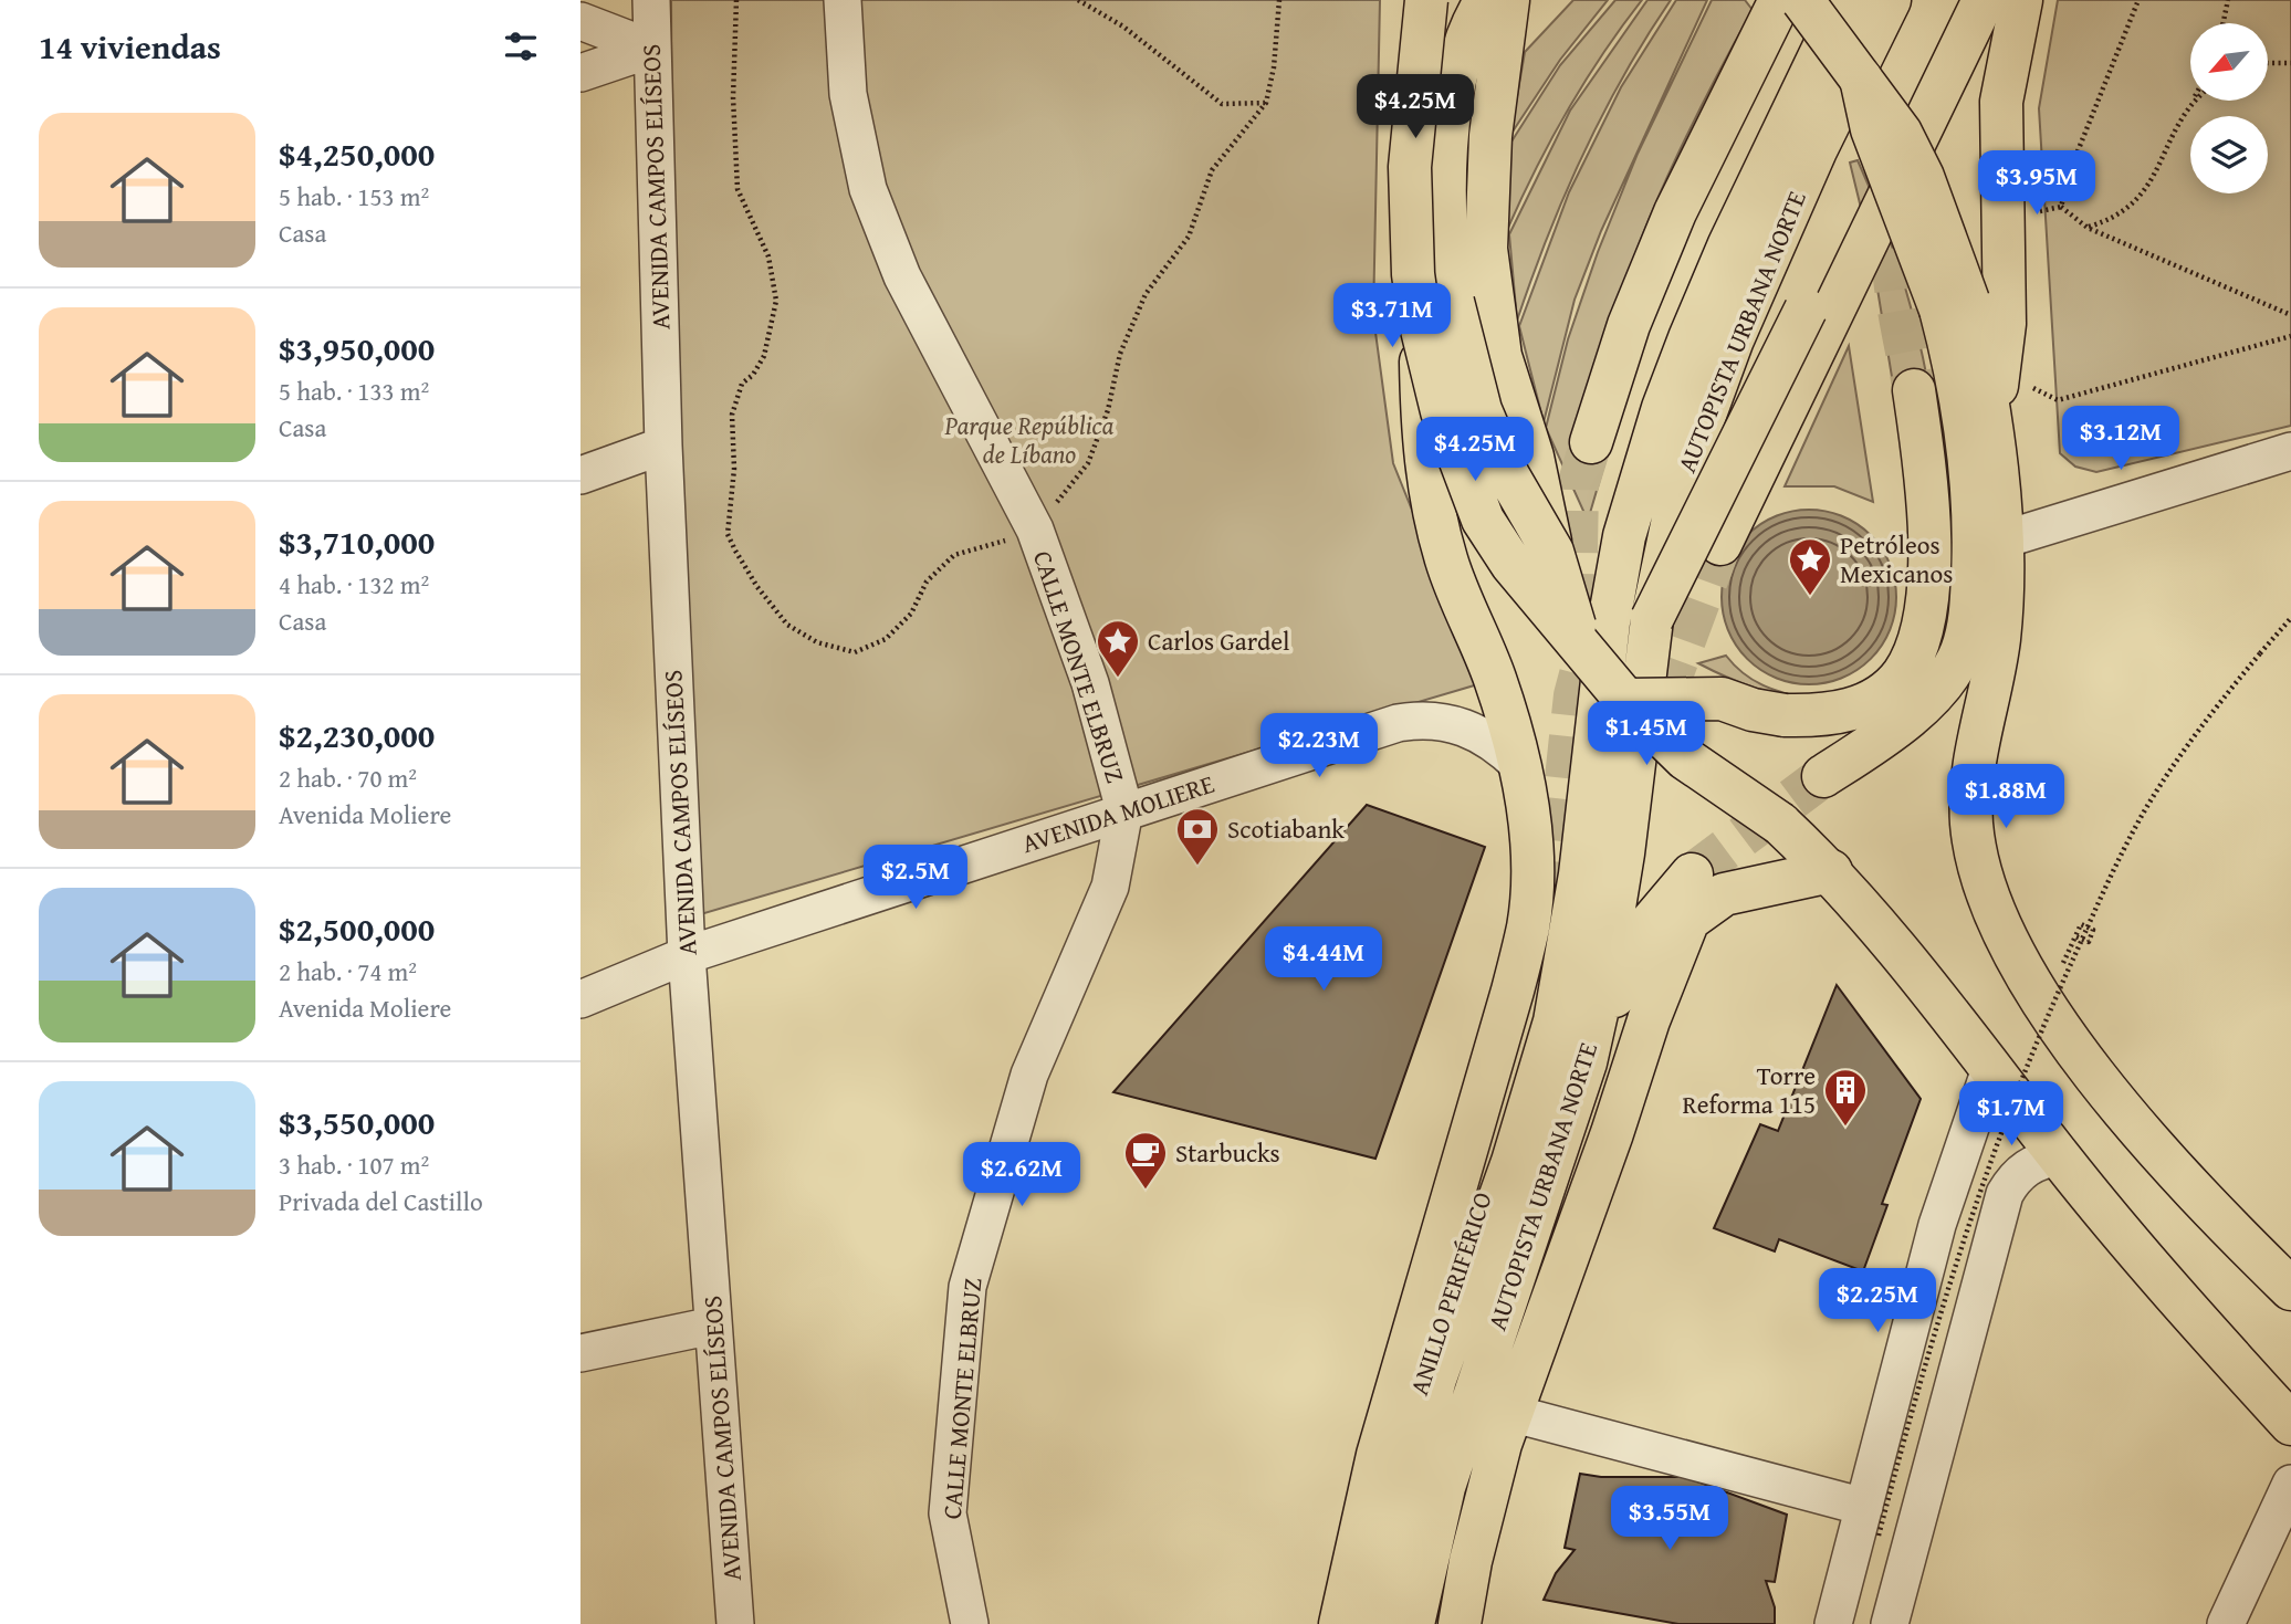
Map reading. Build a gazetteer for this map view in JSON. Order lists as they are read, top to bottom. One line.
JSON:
{"streets":{"main road":["AUTOPISTA URBANA NORTE","ANILLO PERIFÉRICO"],"street":["AVENIDA CAMPOS ELÍSEOS","CALLE MONTE ELBRUZ","AVENIDA MOLIERE"]},"crossings":[["AVENIDA CAMPOS ELÍSEOS","AVENIDA MOLIERE"],["CALLE MONTE ELBRUZ","AVENIDA MOLIERE"]],"parks":["Parque República de Líbano"],"places":{"place":["Petróleos Mexicanos","Carlos Gardel"],"bank":["Scotiabank"],"building":["Torre Reforma 115"],"cafe":["Starbucks"]},"north":"bottom left","page":{"heading":"14 viviendas","price":["$4.25M","$3.95M","$3.71M","$3.12M","$4.25M","$1.45M","$2.23M","$1.88M","$2.5M","$4.44M","$1.7M","$2.62M","$2.25M","$3.55M"],"list":[{"name":"$4,250,000","note":"5 hab. · 153 m² · Casa"},{"name":"$3,950,000","note":"5 hab. · 133 m² · Casa"},{"name":"$3,710,000","note":"4 hab. · 132 m² · Casa"},{"name":"$2,230,000","note":"2 hab. · 70 m² · Avenida Moliere"},{"name":"$2,500,000","note":"2 hab. · 74 m² · Avenida Moliere"},{"name":"$3,550,000","note":"3 hab. · 107 m² · Privada del Castillo"}]}}
